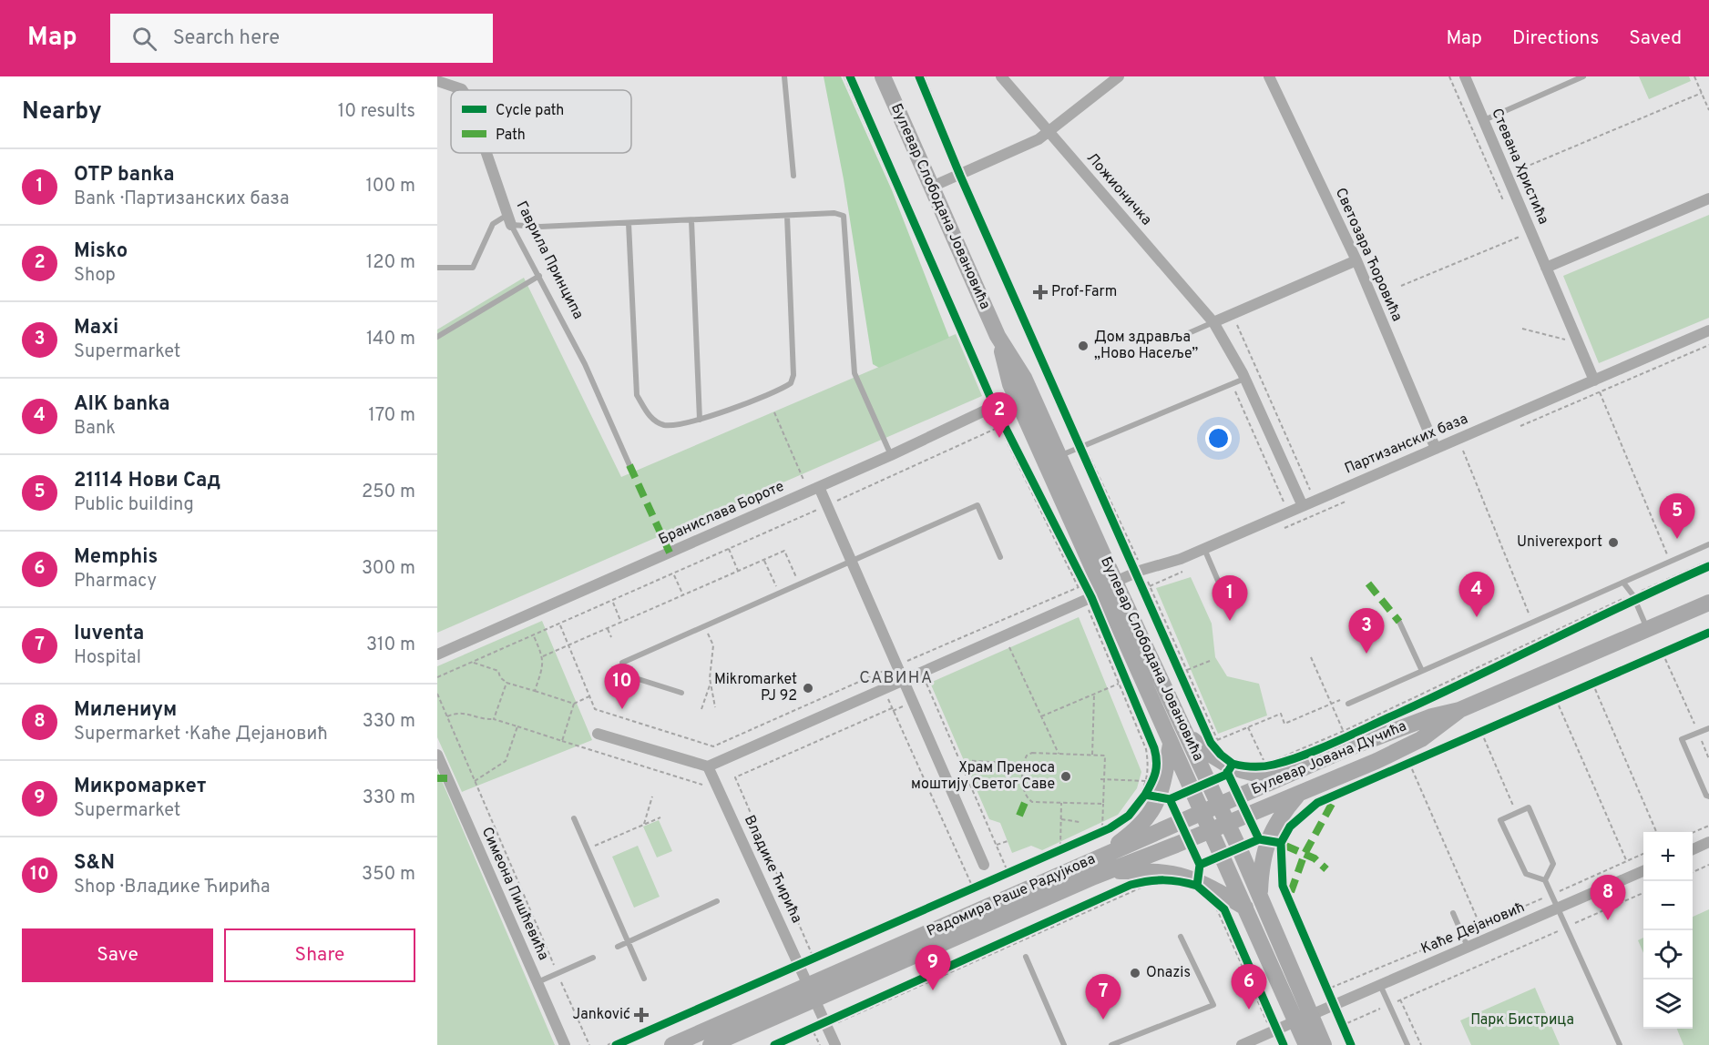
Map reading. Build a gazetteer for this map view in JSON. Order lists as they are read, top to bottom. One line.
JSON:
{"streets":{"street":["Стевана Христића","Ложионичка","Булевар Слободана Јовановића","Светозара Ћоровића","Гаврила Принципа","Партизанских база","Бранислава Бороте","Булевар Јована Дучића","Владике Ћирића","Симеона Пишћевића","Радомира Раше Радујкова","Каће Дејановић"]},"crossings":[["Стевана Христића","Партизанских база"],["Ложионичка","Партизанских база"],["Булевар Слободана Јовановића","Партизанских база"],["Булевар Слободана Јовановића","Бранислава Бороте"],["Булевар Слободана Јовановића","Булевар Јована Дучића"],["Булевар Слободана Јовановића","Радомира Раше Радујкова"],["Булевар Слободана Јовановића","Каће Дејановић"],["Светозара Ћоровића","Партизанских база"],["Булевар Јована Дучића","Радомира Раше Радујкова"],["Владике Ћирића","Радомира Раше Радујкова"]],"districts":["САВИНА"],"parks":["Парк Бистрица"],"places":{"health":["Prof-Farm","Janković"],"other":["Дом здравља „Ново Насеље”","Univerexport","Mikromarket PJ 92","Храм Преноса моштију Светог Саве","Onazis"]},"legend":["Cycle path","Path"],"page":{"header":"Map","search":"Search here","nav":["Map","Directions","Saved"],"heading":["Nearby","10 results"],"list":[{"mark":"1","name":"OTP banka","note":"Bank · Партизанских база","value":"100 m"},{"mark":"2","name":"Misko","note":"Shop","value":"120 m"},{"mark":"3","name":"Maxi","note":"Supermarket","value":"140 m"},{"mark":"4","name":"AIK banka","note":"Bank","value":"170 m"},{"mark":"5","name":"21114 Нови Сад","note":"Public building","value":"250 m"},{"mark":"6","name":"Memphis","note":"Pharmacy","value":"300 m"},{"mark":"7","name":"Iuventa","note":"Hospital","value":"310 m"},{"mark":"8","name":"Милениум","note":"Supermarket · Каће Дејановић","value":"330 m"},{"mark":"9","name":"Микромаркет","note":"Supermarket","value":"330 m"},{"mark":"10","name":"S&N","note":"Shop · Владике Ћирића","value":"350 m"}],"pins":["2","5","4","1","3","10","8","9","6","7"],"map_buttons":["+","−"],"buttons":["Save","Share"]}}
